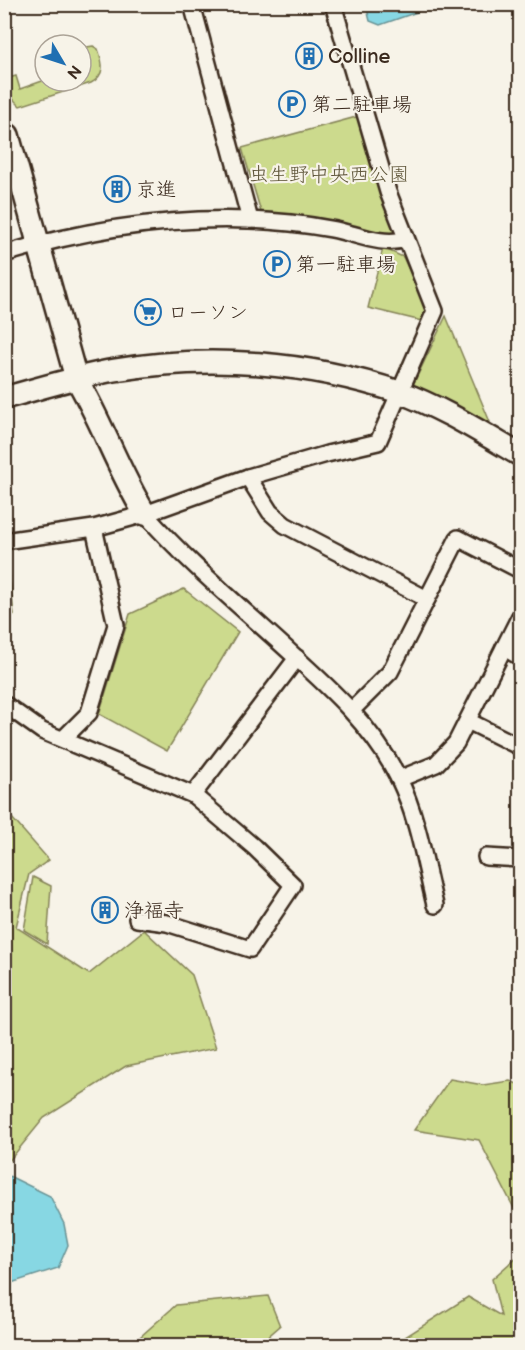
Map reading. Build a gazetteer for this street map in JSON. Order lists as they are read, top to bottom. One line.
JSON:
{"parks":["虫生野中央西公園"],"places":{"building":["Colline","京進","浄福寺"],"parking":["第二駐車場","第一駐車場"],"supermarket":["ローソン"]},"north":"bottom right"}
